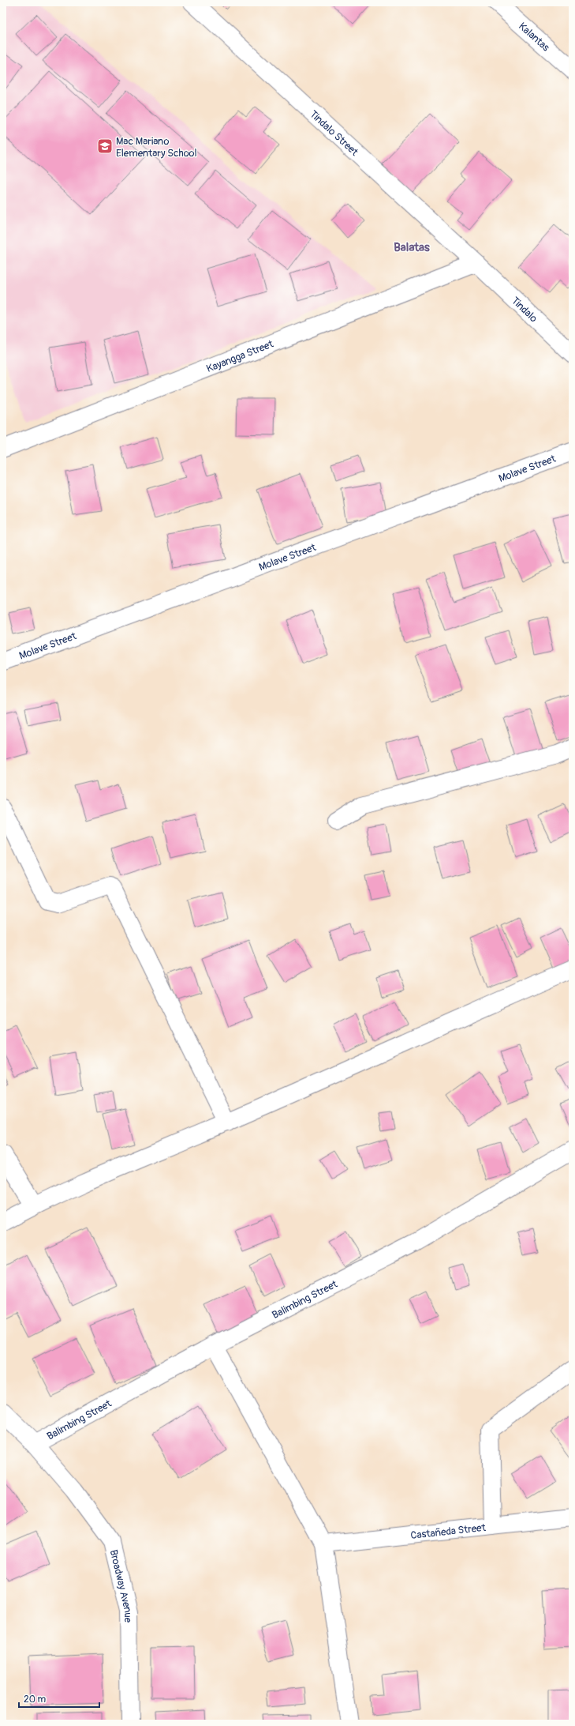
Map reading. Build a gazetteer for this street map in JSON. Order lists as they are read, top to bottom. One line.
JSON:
{"streets":{"street":["Kalantas","Tindalo Street","Tindalo","Kayangga Street","Molave Street","Balimbing Street","Castañeda Street","Broadway Avenue"]},"crossings":[["Tindalo Street","Tindalo"],["Tindalo Street","Kayangga Street"],["Tindalo","Kayangga Street"],["Balimbing Street","Broadway Avenue"]],"districts":["Balatas"],"places":{"school or university":["Mac Mariano Elementary School"]},"scale_bar":"20 m"}
